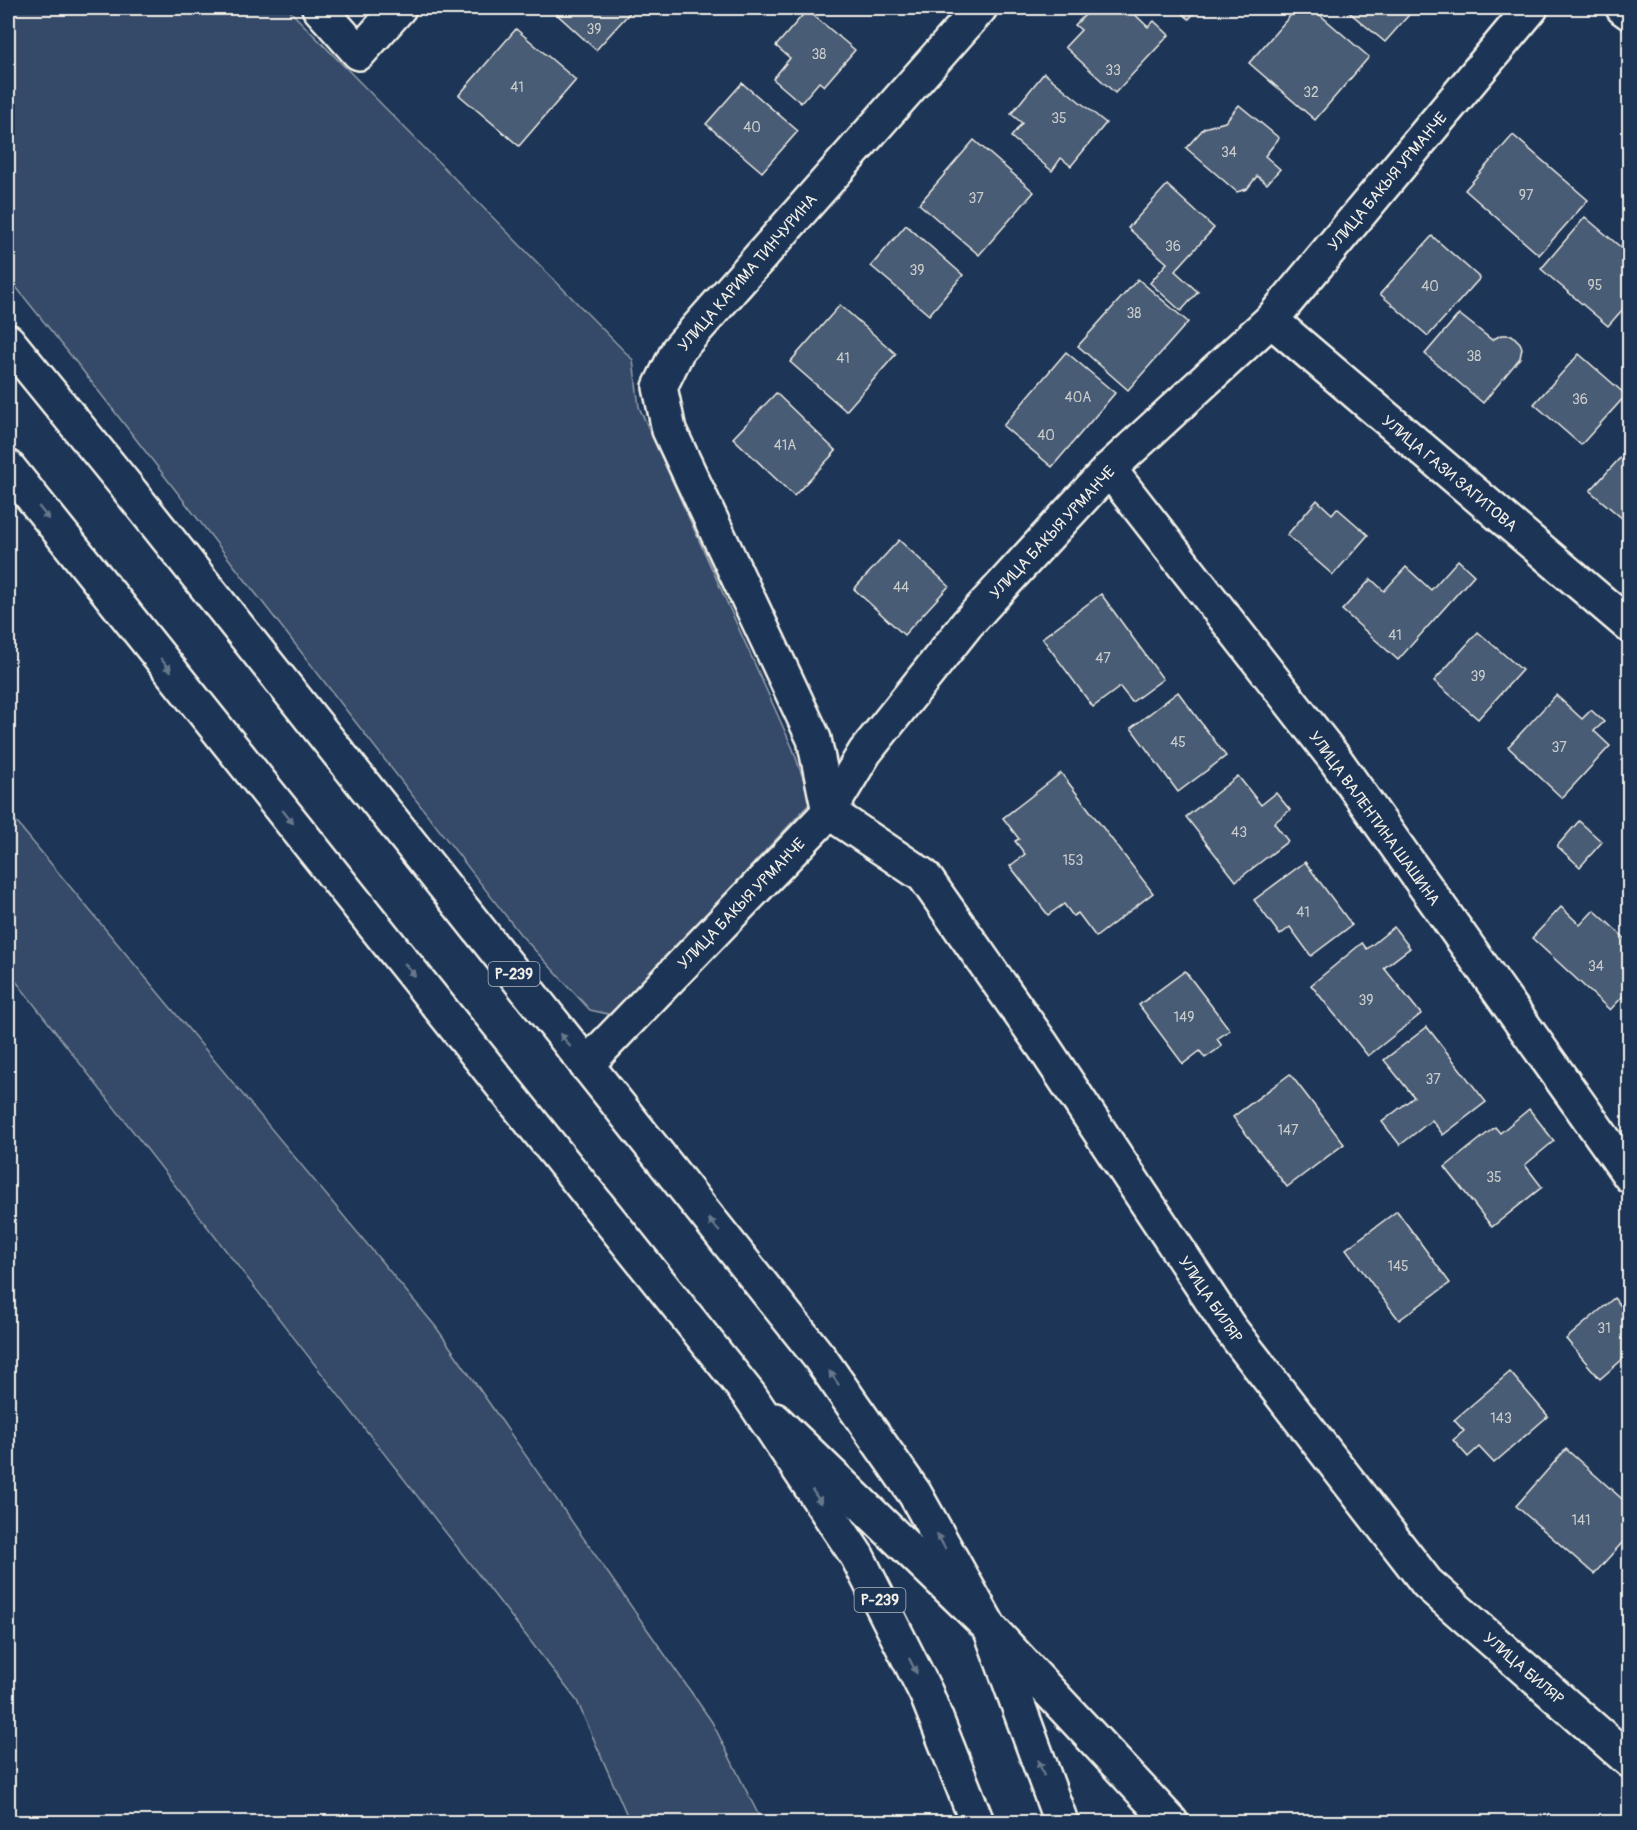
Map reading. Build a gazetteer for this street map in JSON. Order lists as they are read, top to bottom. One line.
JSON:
{"streets":{"main road":["УЛИЦА БАКЫЯ УРМАНЧЕ","УЛИЦА КАРИМА ТИНЧУРИНА","УЛИЦА ГАЗИ ЗАГИТОВА","УЛИЦА ВАЛЕНТИНА ШАШИНА","Р-239","УЛИЦА БИЛЯР"]},"crossings":[["УЛИЦА БАКЫЯ УРМАНЧЕ","УЛИЦА КАРИМА ТИНЧУРИНА"],["УЛИЦА БАКЫЯ УРМАНЧЕ","УЛИЦА ГАЗИ ЗАГИТОВА"],["УЛИЦА БАКЫЯ УРМАНЧЕ","УЛИЦА ВАЛЕНТИНА ШАШИНА"],["УЛИЦА БАКЫЯ УРМАНЧЕ","Р-239"],["УЛИЦА БАКЫЯ УРМАНЧЕ","УЛИЦА БИЛЯР"],["УЛИЦА КАРИМА ТИНЧУРИНА","УЛИЦА БИЛЯР"]],"house_numbers":["39","38","33","41","32","35","40","34","97","37","36","39","95","40","38","38","41","40А","36","40","41А","44","41","47","39","45","37","43","153","41","34","39","149","37","147","35","145","31","143","141"]}
